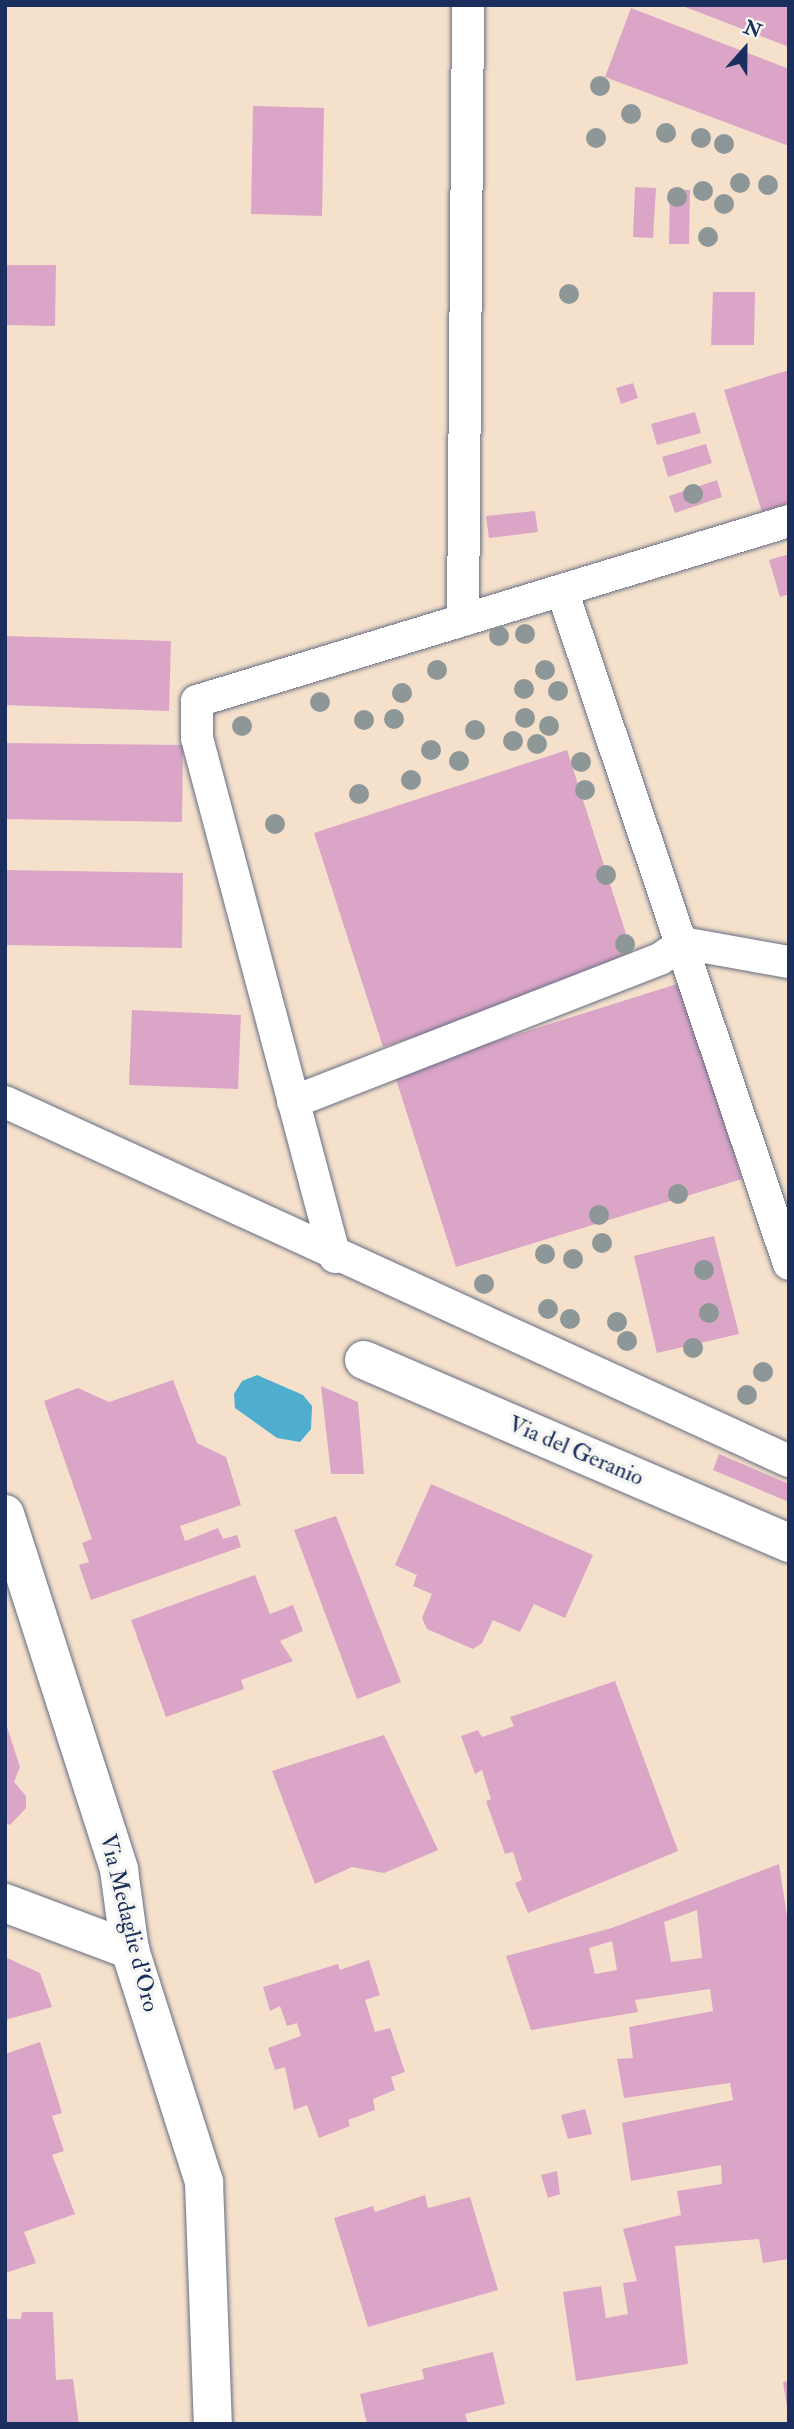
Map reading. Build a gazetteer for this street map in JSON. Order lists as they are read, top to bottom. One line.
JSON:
{"streets":{"street":["Via del Geranio","Via Medaglie d'Oro"]},"north":"top"}
